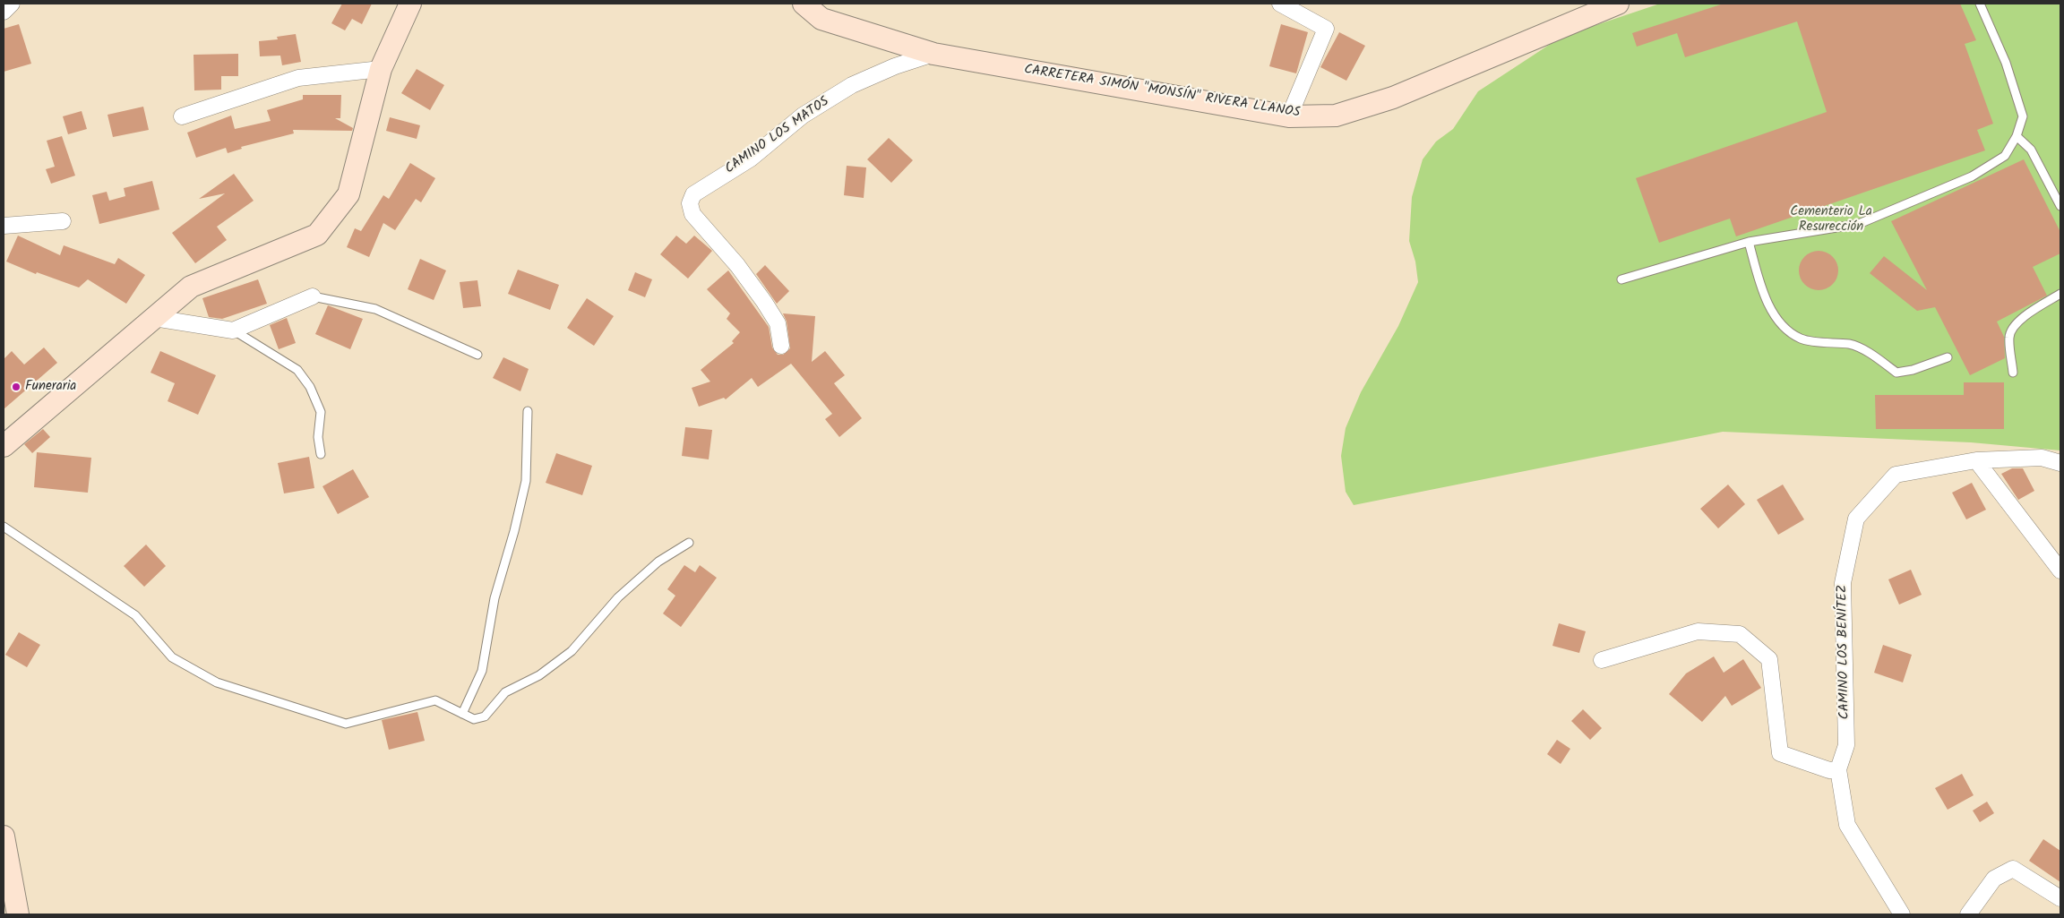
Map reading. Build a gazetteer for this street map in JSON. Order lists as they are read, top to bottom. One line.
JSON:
{"streets":{"street":["CARRETERA SIMÓN \"MONSÍN\" RIVERA LLANOS","CAMINO LOS MATOS","CAMINO LOS BENÍTEZ"]},"crossings":[["CARRETERA SIMÓN \"MONSÍN\" RIVERA LLANOS","CAMINO LOS MATOS"]],"parks":["Cementerio La Resurección"],"places":["Funeraria"]}
